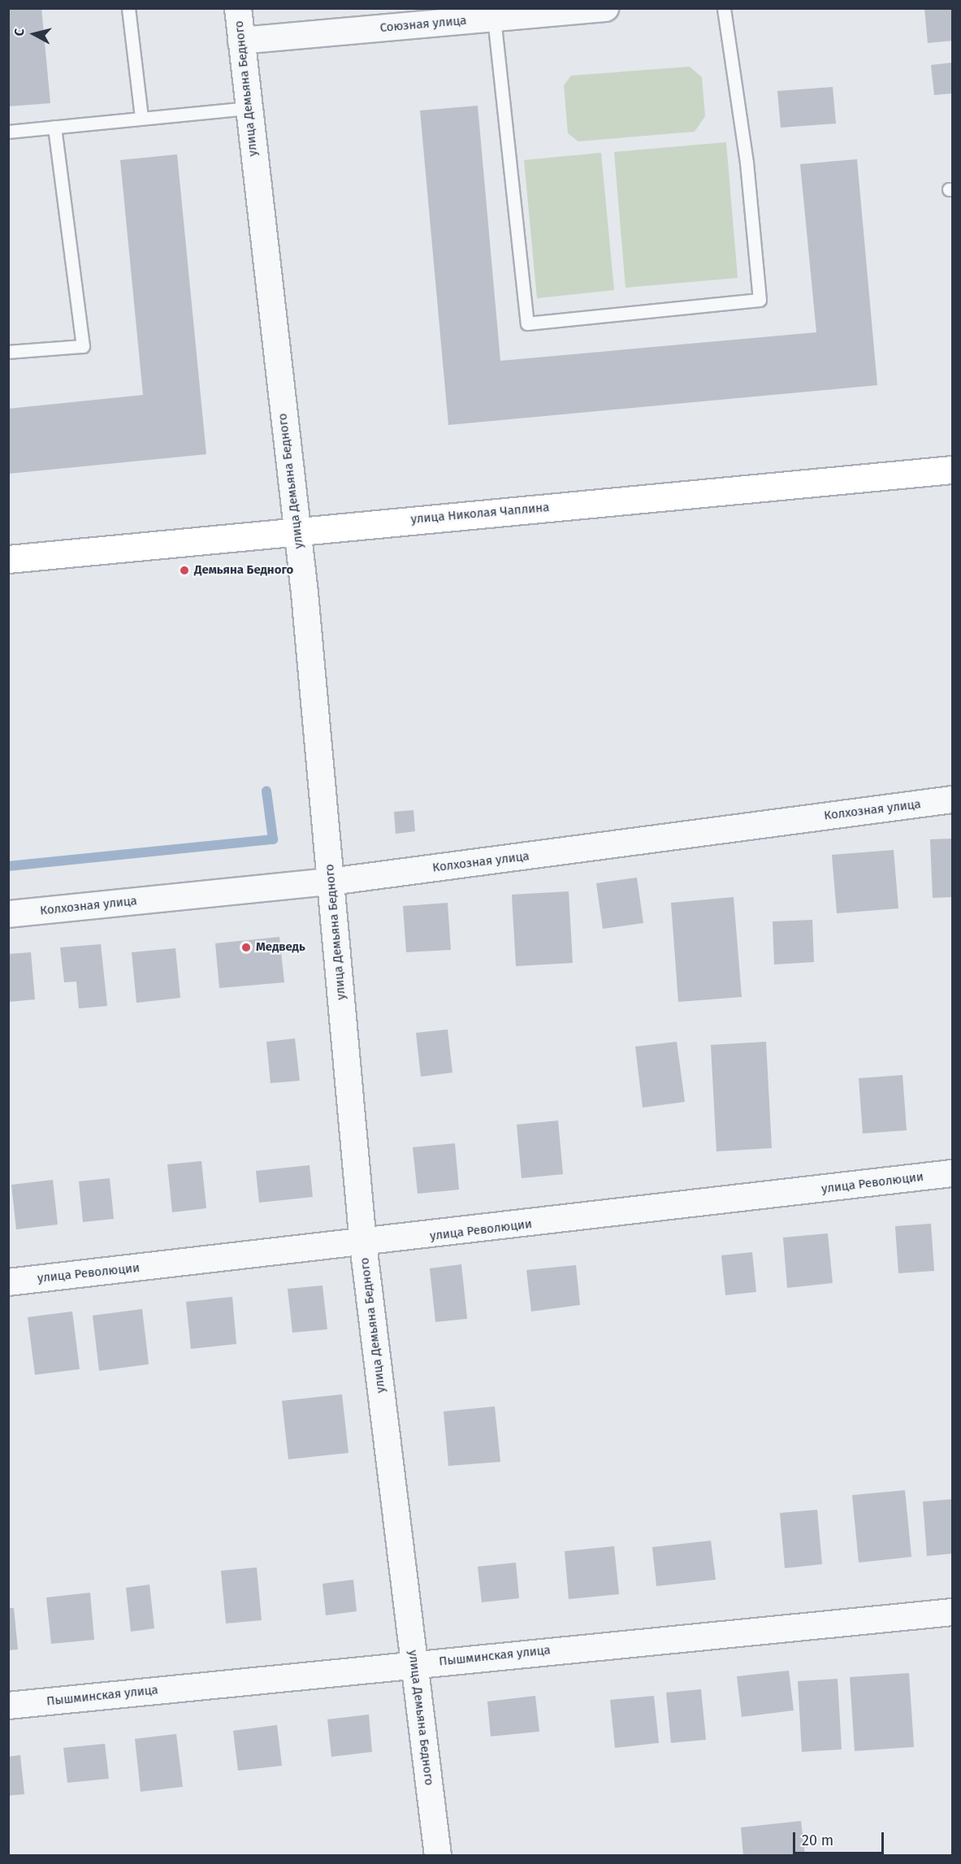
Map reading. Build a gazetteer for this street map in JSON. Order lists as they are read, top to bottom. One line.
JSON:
{"streets":{"street":["Союзная улица","улица Демьяна Бедного","улица Николая Чаплина","Колхозная улица","улица Революции","Пышминская улица"]},"crossings":[["Союзная улица","улица Демьяна Бедного"],["улица Демьяна Бедного","улица Николая Чаплина"],["улица Демьяна Бедного","Колхозная улица"],["улица Демьяна Бедного","улица Революции"],["улица Демьяна Бедного","Пышминская улица"]],"places":["Демьяна Бедного","Медведь"],"scale_bar":"20 m","north":"left"}
